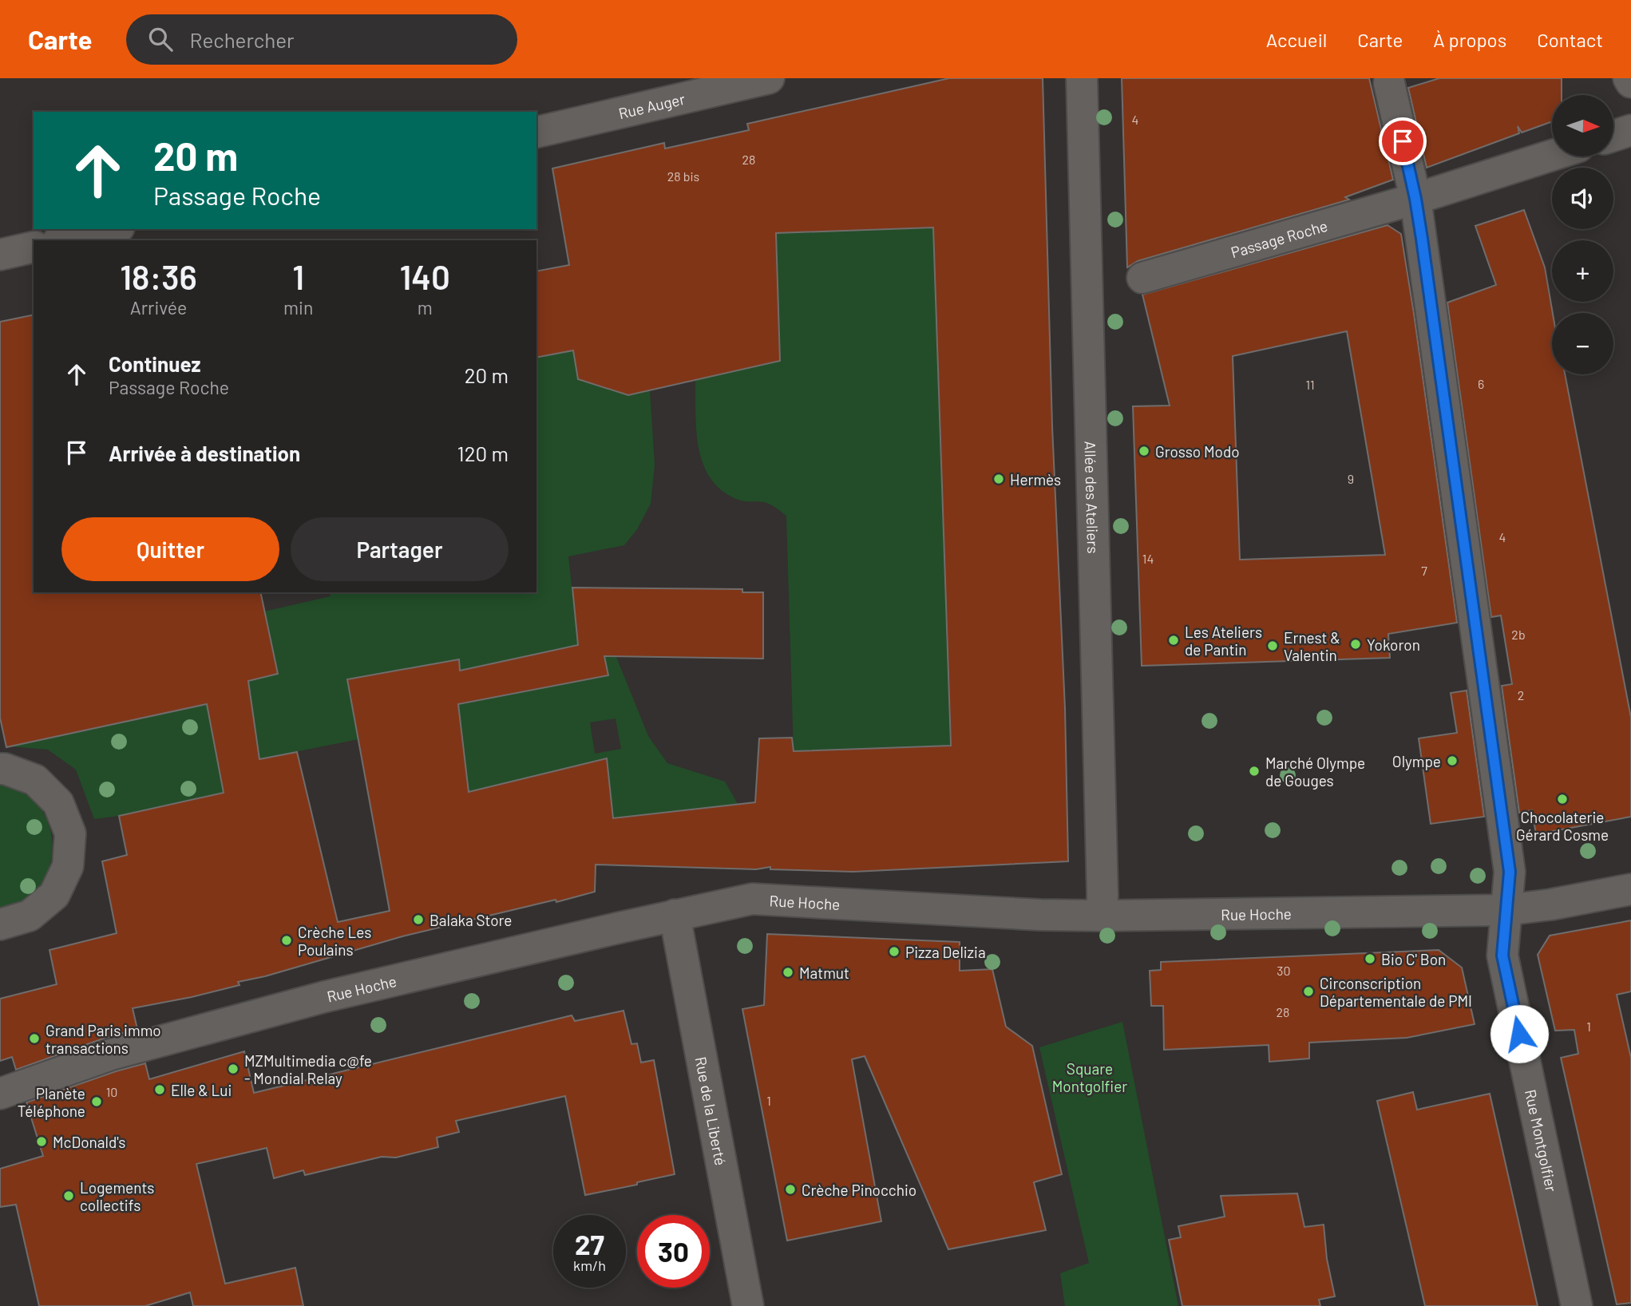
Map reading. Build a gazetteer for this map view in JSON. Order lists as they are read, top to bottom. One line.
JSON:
{"streets":{"street":["Rue Auger","Passage Roche","Allée des Ateliers","Rue Hoche","Rue de la Liberté","Rue Montgolfier"]},"crossings":[["Allée des Ateliers","Rue Hoche"],["Rue Hoche","Rue de la Liberté"],["Rue Hoche","Rue Montgolfier"]],"parks":["Square Montgolfier"],"places":["Grosso Modo","Hermès","Les Ateliers de Pantin","Yokoron","Ernest & Valentin","Olympe","Marché Olympe de Gouges","Chocolaterie Gérard Cosme","Balaka Store","Crèche Les Poulains","Pizza Delizia","Bio C' Bon","Matmut","Circonscription Départementale de PMI","Grand Paris immo transactions","MZMultimedia c@fe - Mondial Relay","Elle & Lui","Planète Téléphone","McDonald's","Crèche Pinocchio","Logements collectifs"],"house_numbers":["4","28","28 bis","6","11","9","4","14","7","2b","2","30","28","1","10","1"],"north":"right","page":{"header":"Carte","search":"Rechercher","nav":["Accueil","Carte","À propos","Contact"],"map_buttons":["+","−"],"turn":["20 m","Passage Roche"],"eta":["18:36","Arrivée","1","min","140","m"],"list":[{"name":"Continuez","note":"Passage Roche","value":"20 m"},{"name":"Arrivée à destination","value":"120 m"}],"buttons":["Quitter","Partager"],"speed":"27 km/h","limit":"30"}}
